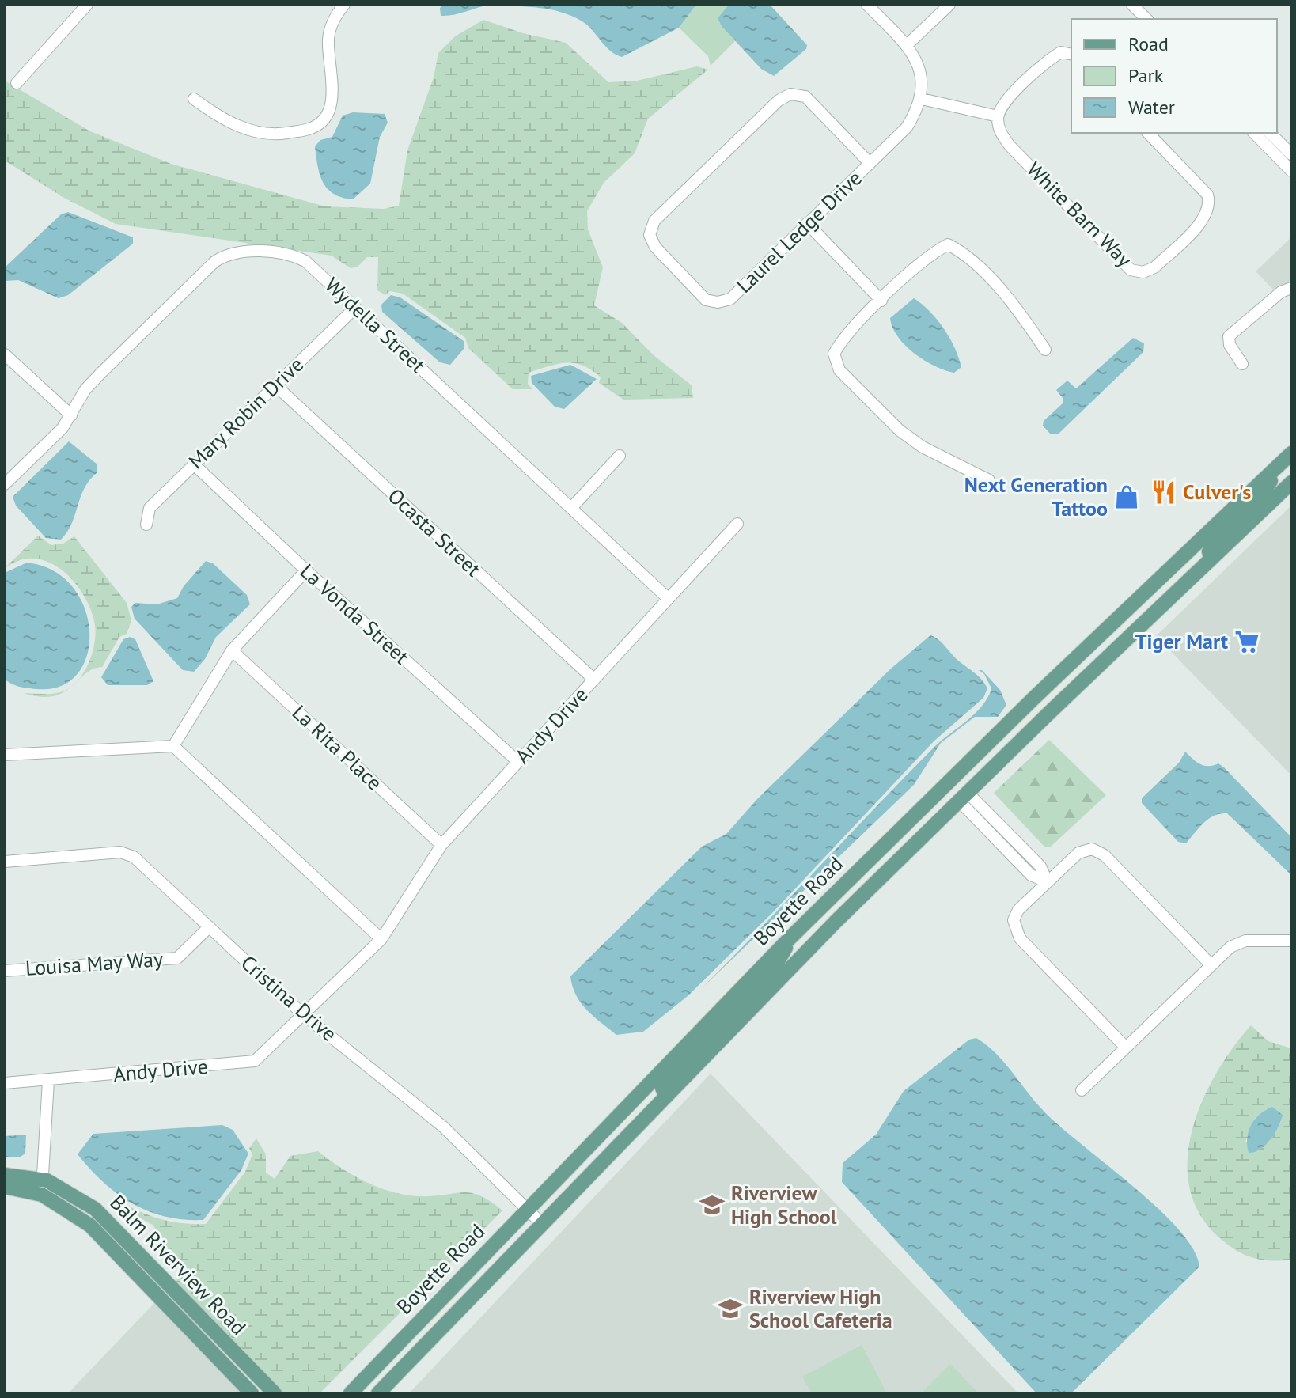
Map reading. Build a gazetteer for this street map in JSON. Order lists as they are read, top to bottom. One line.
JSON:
{"streets":{"main road":["Boyette Road","Balm Riverview Road"],"street":["White Barn Way","Laurel Ledge Drive","Wydella Street","Mary Robin Drive","Ocasta Street","La Vonda Street","Andy Drive","La Rita Place","Louisa May Way","Cristina Drive"]},"crossings":[["Wydella Street","Mary Robin Drive"],["Wydella Street","Andy Drive"],["Mary Robin Drive","Ocasta Street"],["Mary Robin Drive","La Vonda Street"],["Ocasta Street","Andy Drive"],["La Vonda Street","Andy Drive"],["Andy Drive","La Rita Place"],["Andy Drive","Cristina Drive"],["Boyette Road","Cristina Drive"],["Louisa May Way","Cristina Drive"]],"places":{"restaurant":["Culver's"],"shop":["Next Generation Tattoo"],"supermarket":["Tiger Mart"],"school or university":["Riverview High School","Riverview High School Cafeteria"]},"legend":["Road","Park","Water"]}
